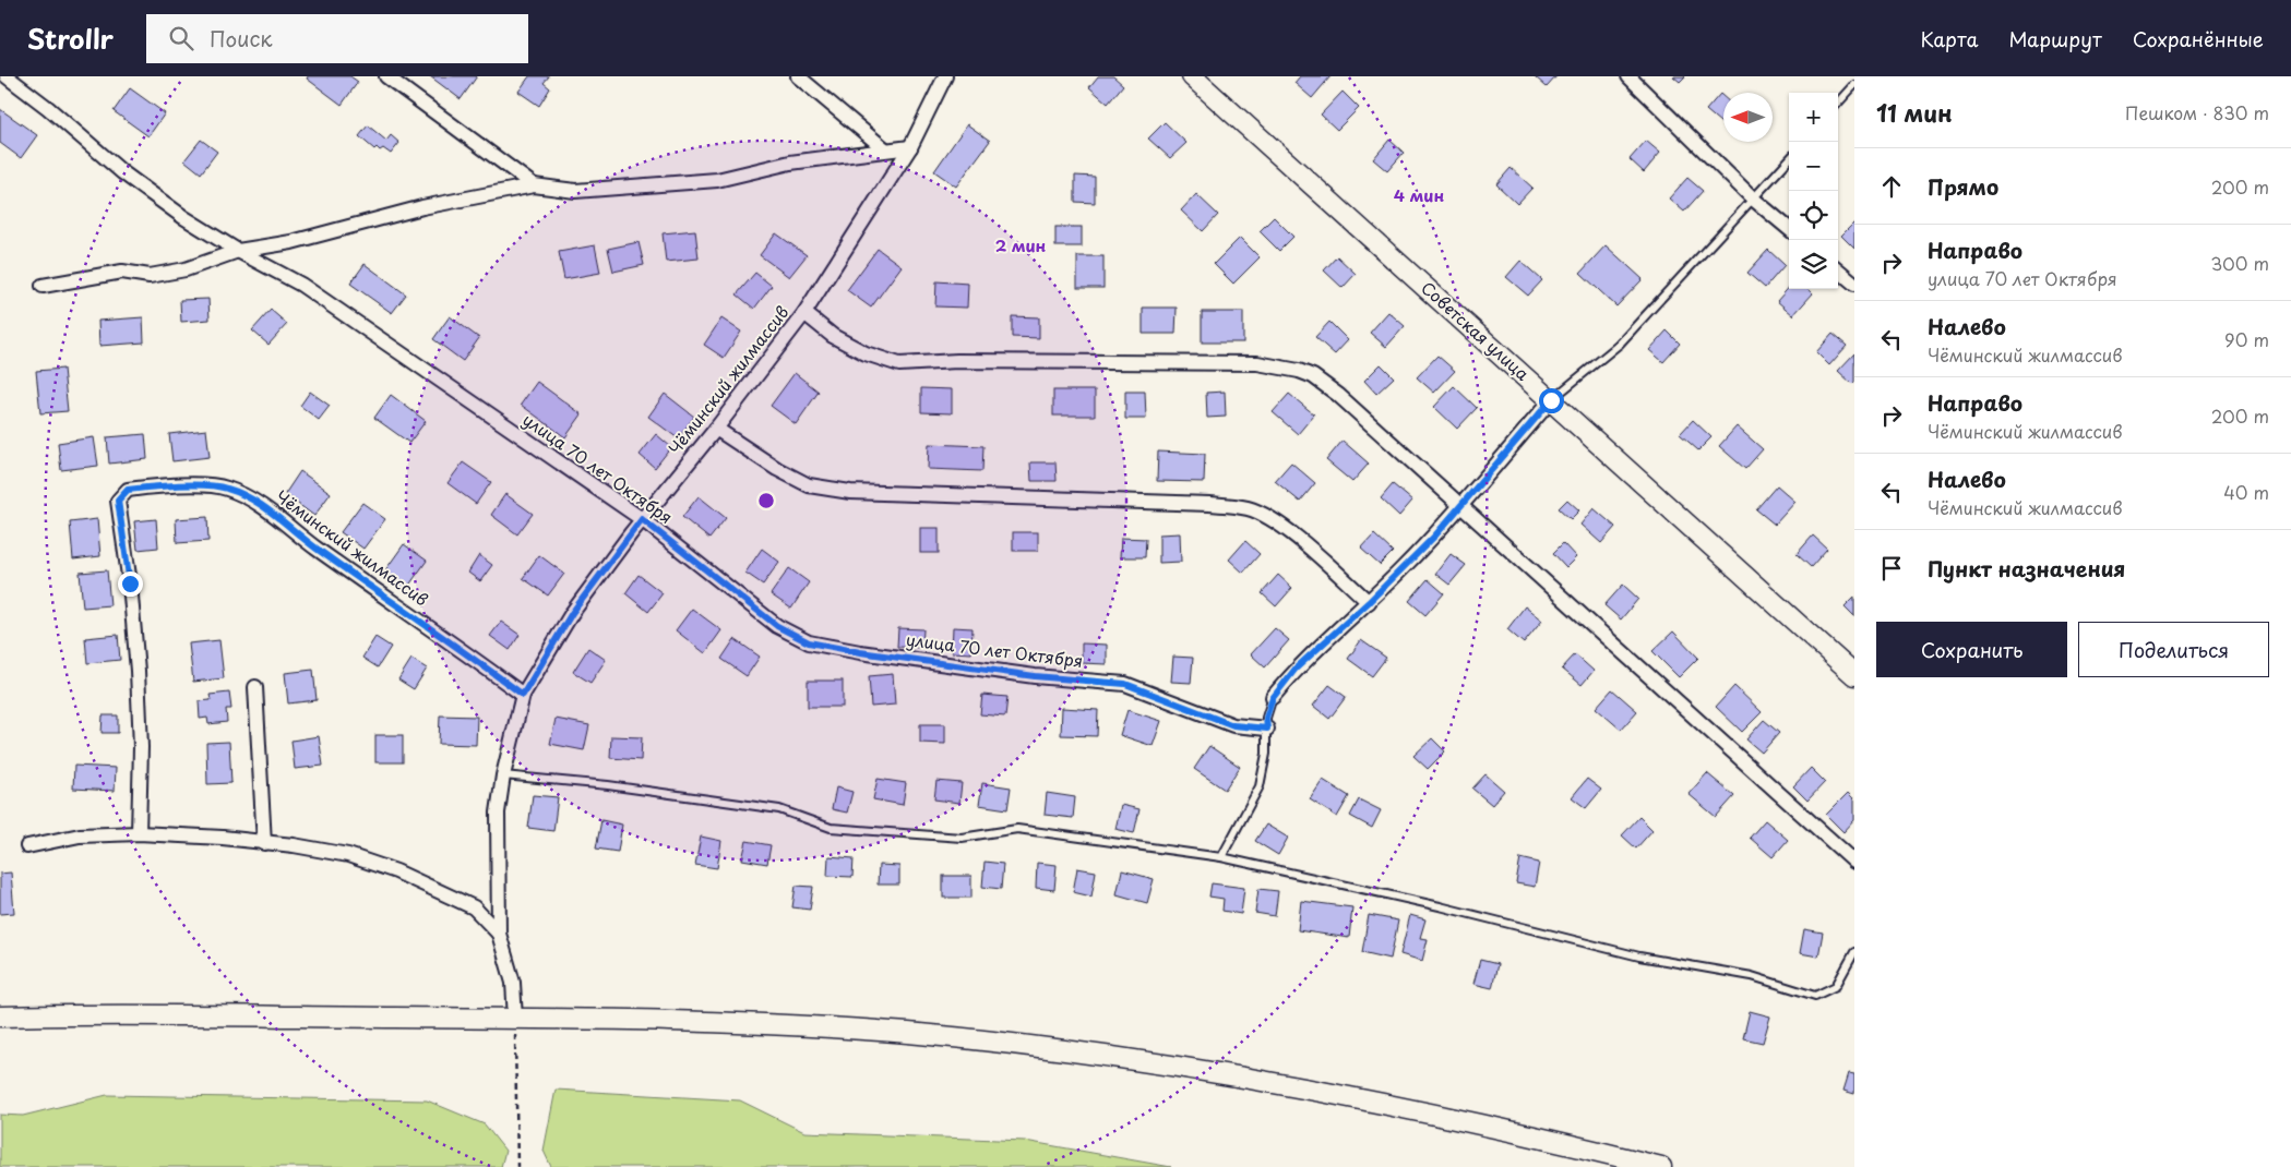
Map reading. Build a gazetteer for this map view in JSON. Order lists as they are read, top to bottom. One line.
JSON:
{"streets":{"main road":["Советская улица"],"street":["Чёминский жилмассив","улица 70 лет Октября"]},"crossings":[["Чёминский жилмассив","улица 70 лет Октября"]],"north":"left","page":{"header":"Strollr","search":"Поиск","nav":["Карта","Маршрут","Сохранённые"],"heading":["11 мин","Пешком · 830 m"],"map_buttons":["+","−"],"list":[["Прямо","200 m"],["Направо","улица 70 лет Октября","300 m"],["Налево","Чёминский жилмассив","90 m"],["Направо","Чёминский жилмассив","200 m"],["Налево","Чёминский жилмассив","40 m"],"Пункт назначения"],"buttons":["Сохранить","Поделиться"]},"rings":["4 мин","2 мин"]}
